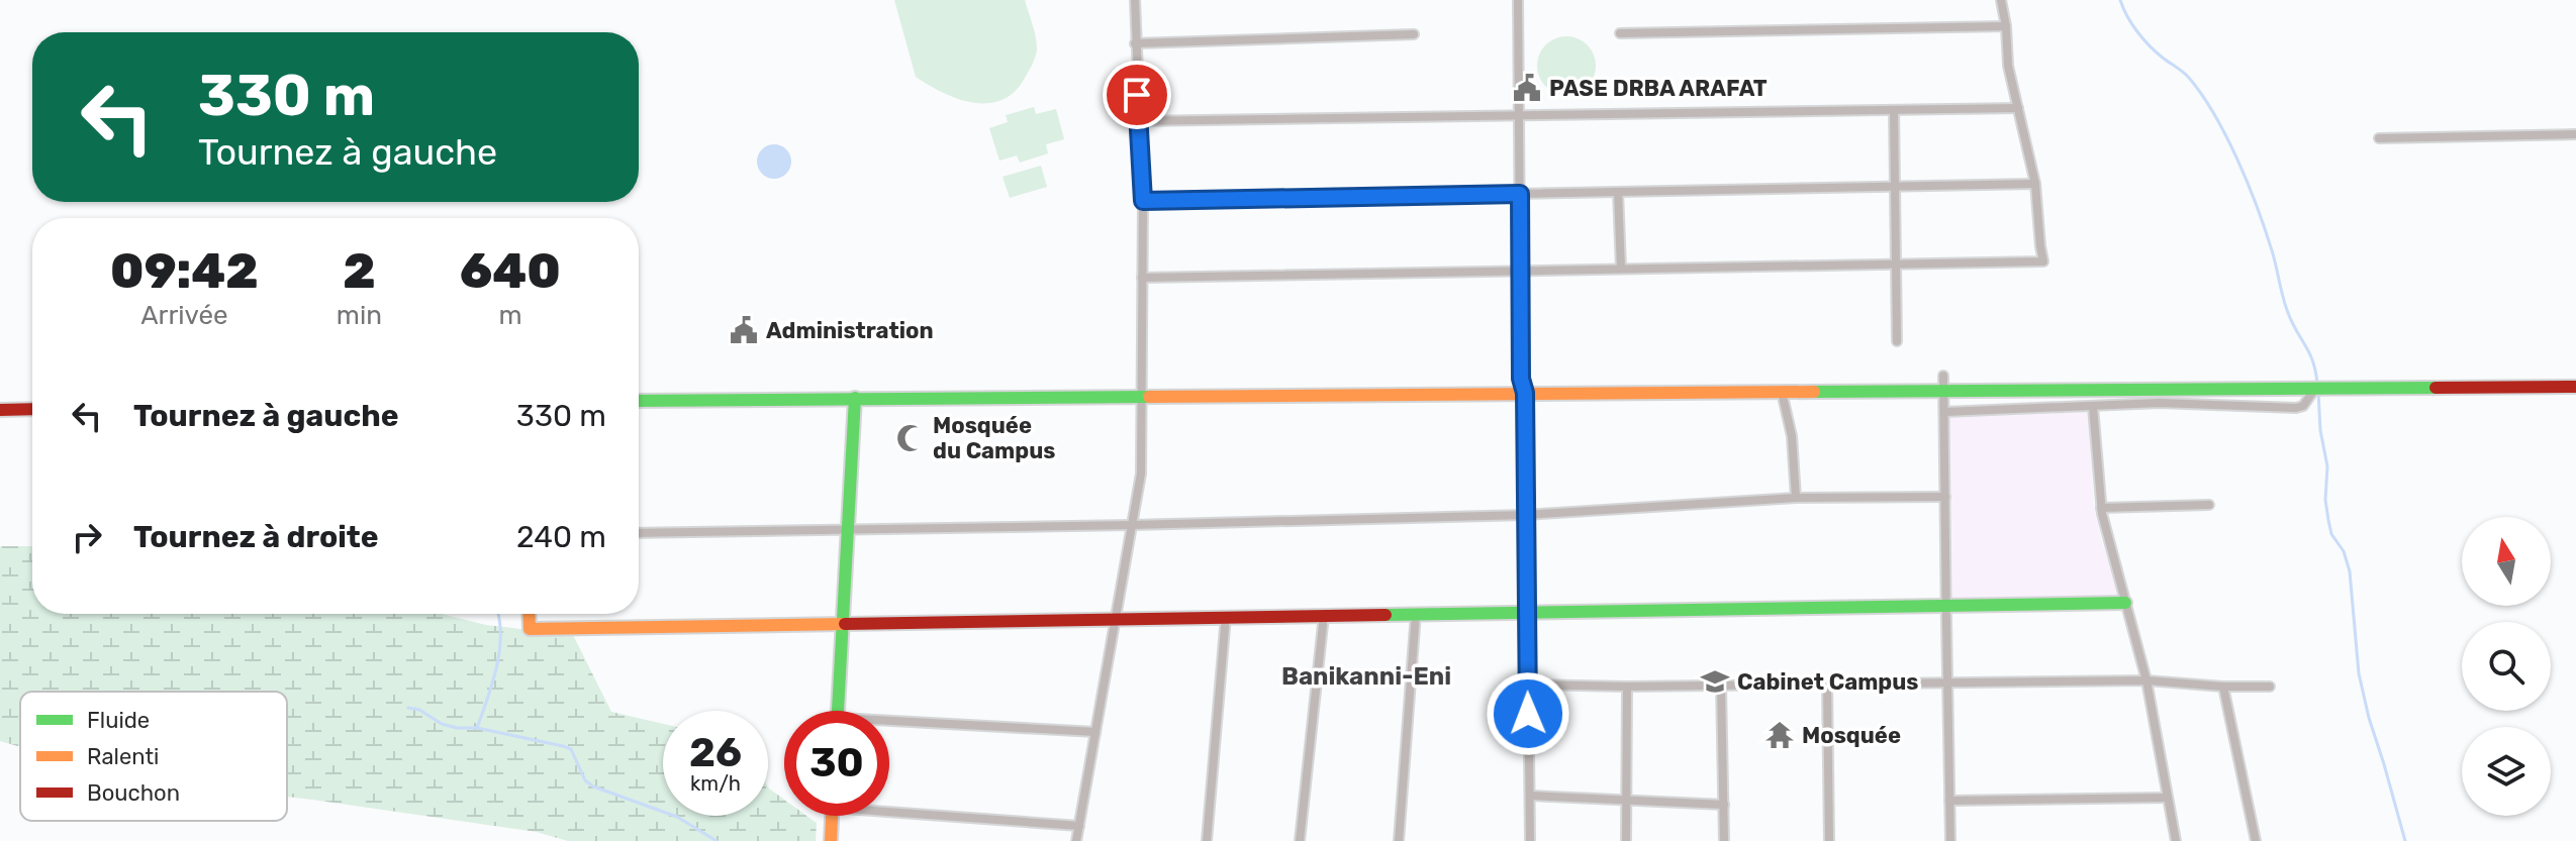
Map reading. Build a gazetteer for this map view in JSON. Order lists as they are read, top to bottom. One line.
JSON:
{"districts":["Banikanni-Eni"],"places":{"public building":["PASE DRBA ARAFAT","Administration"],"mosque":["Mosquée du Campus"],"school or university":["Cabinet Campus"],"temple":["Mosquée"]},"legend":["Fluide","Ralenti","Bouchon"],"north":"top","page":{"turn":["330 m","Tournez à gauche"],"eta":["09:42","Arrivée","2","min","640","m"],"list":[{"name":"Tournez à gauche","value":"330 m"},{"name":"Tournez à droite","value":"240 m"}],"speed":"26 km/h","limit":"30"}}
